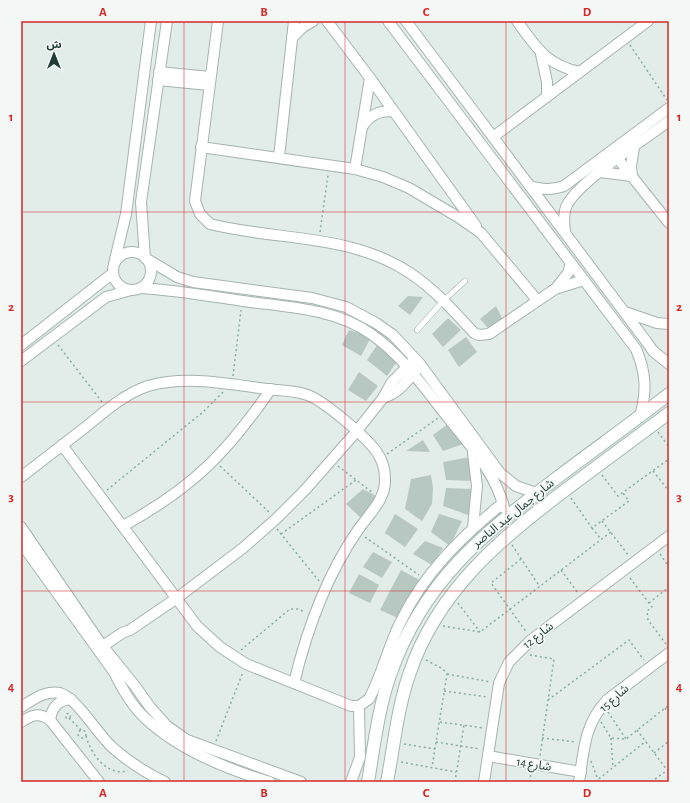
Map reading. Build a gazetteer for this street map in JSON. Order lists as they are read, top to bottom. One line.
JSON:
{"streets":{"main road":["شارع جمال عبد الناصر"],"street":["شارع 12","شارع 15","شارع 14"]},"crossings":[["شارع 12","شارع 14"],["شارع 15","شارع 14"]],"north":"top","grid":{"columns":["A","B","C","D"],"rows":["1","2","3","4"]}}
